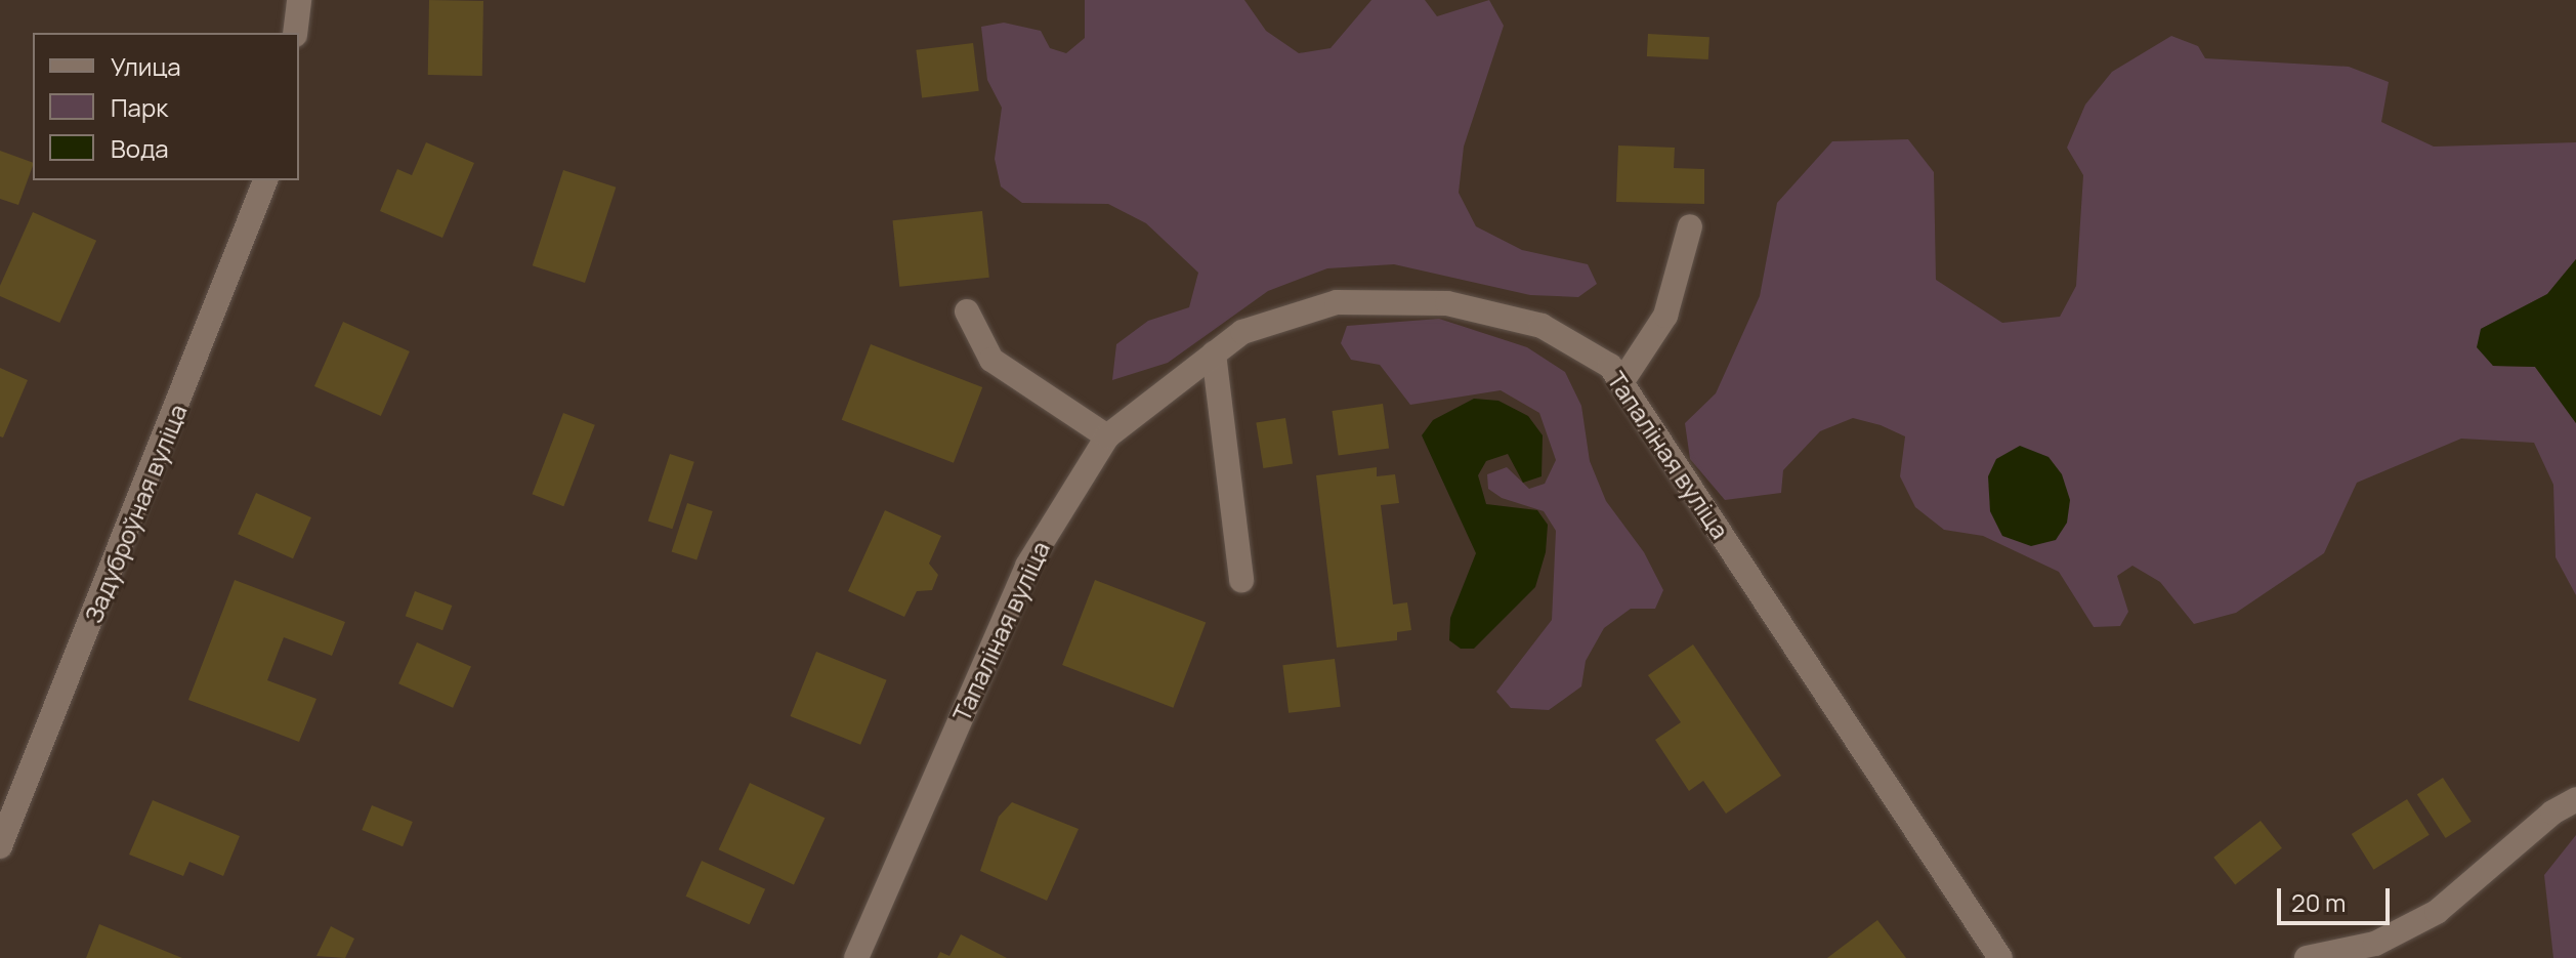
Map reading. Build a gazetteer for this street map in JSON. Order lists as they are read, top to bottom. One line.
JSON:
{"streets":{"street":["Тапаліная вуліца","Задуброўная вуліца"]},"legend":["Улица","Парк","Вода"],"scale_bar":"20 m"}
